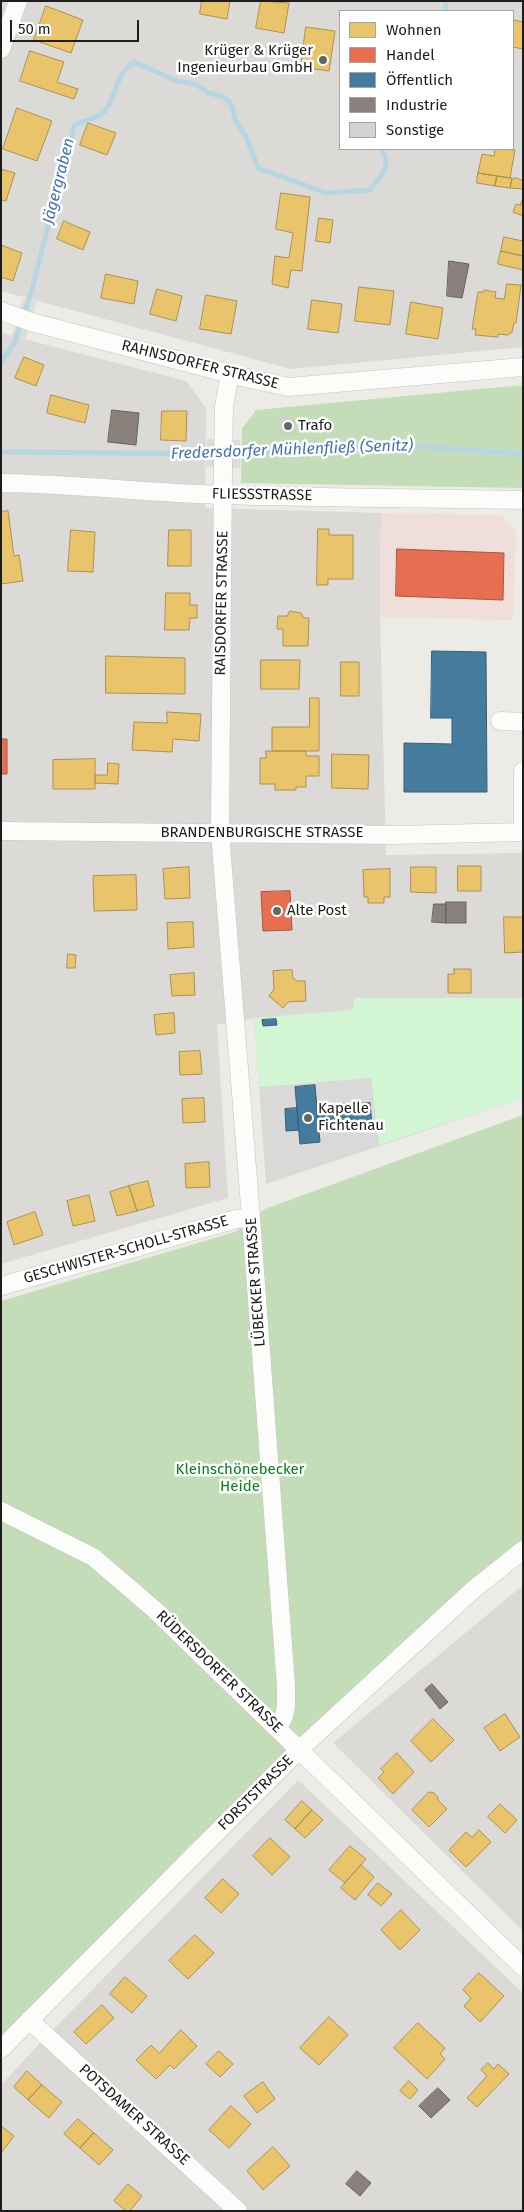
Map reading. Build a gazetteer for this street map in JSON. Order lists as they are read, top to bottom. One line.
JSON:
{"streets":{"street":["RAHNSDORFER STRASSE","FLIESSSTRASSE","RAISDORFER STRASSE","BRANDENBURGISCHE STRASSE","GESCHWISTER-SCHOLL-STRASSE","LÜBECKER STRASSE","RÜDERSDORFER STRASSE","FORSTSTRASSE","POTSDAMER STRASSE"]},"crossings":[["RAHNSDORFER STRASSE","RAISDORFER STRASSE"],["FLIESSSTRASSE","RAISDORFER STRASSE"],["RAISDORFER STRASSE","BRANDENBURGISCHE STRASSE"],["RAISDORFER STRASSE","LÜBECKER STRASSE"],["BRANDENBURGISCHE STRASSE","LÜBECKER STRASSE"],["GESCHWISTER-SCHOLL-STRASSE","LÜBECKER STRASSE"],["LÜBECKER STRASSE","RÜDERSDORFER STRASSE"],["RÜDERSDORFER STRASSE","FORSTSTRASSE"],["FORSTSTRASSE","POTSDAMER STRASSE"]],"water":["Jägergraben","Fredersdorfer Mühlenfließ (Senitz)"],"parks":["Kleinschönebecker Heide"],"places":["Krüger & Krüger Ingenieurbau GmbH","Trafo","Alte Post","Kapelle Fichtenau"],"legend":["Wohnen","Handel","Öffentlich","Industrie","Sonstige"],"scale_bar":"50 m"}
